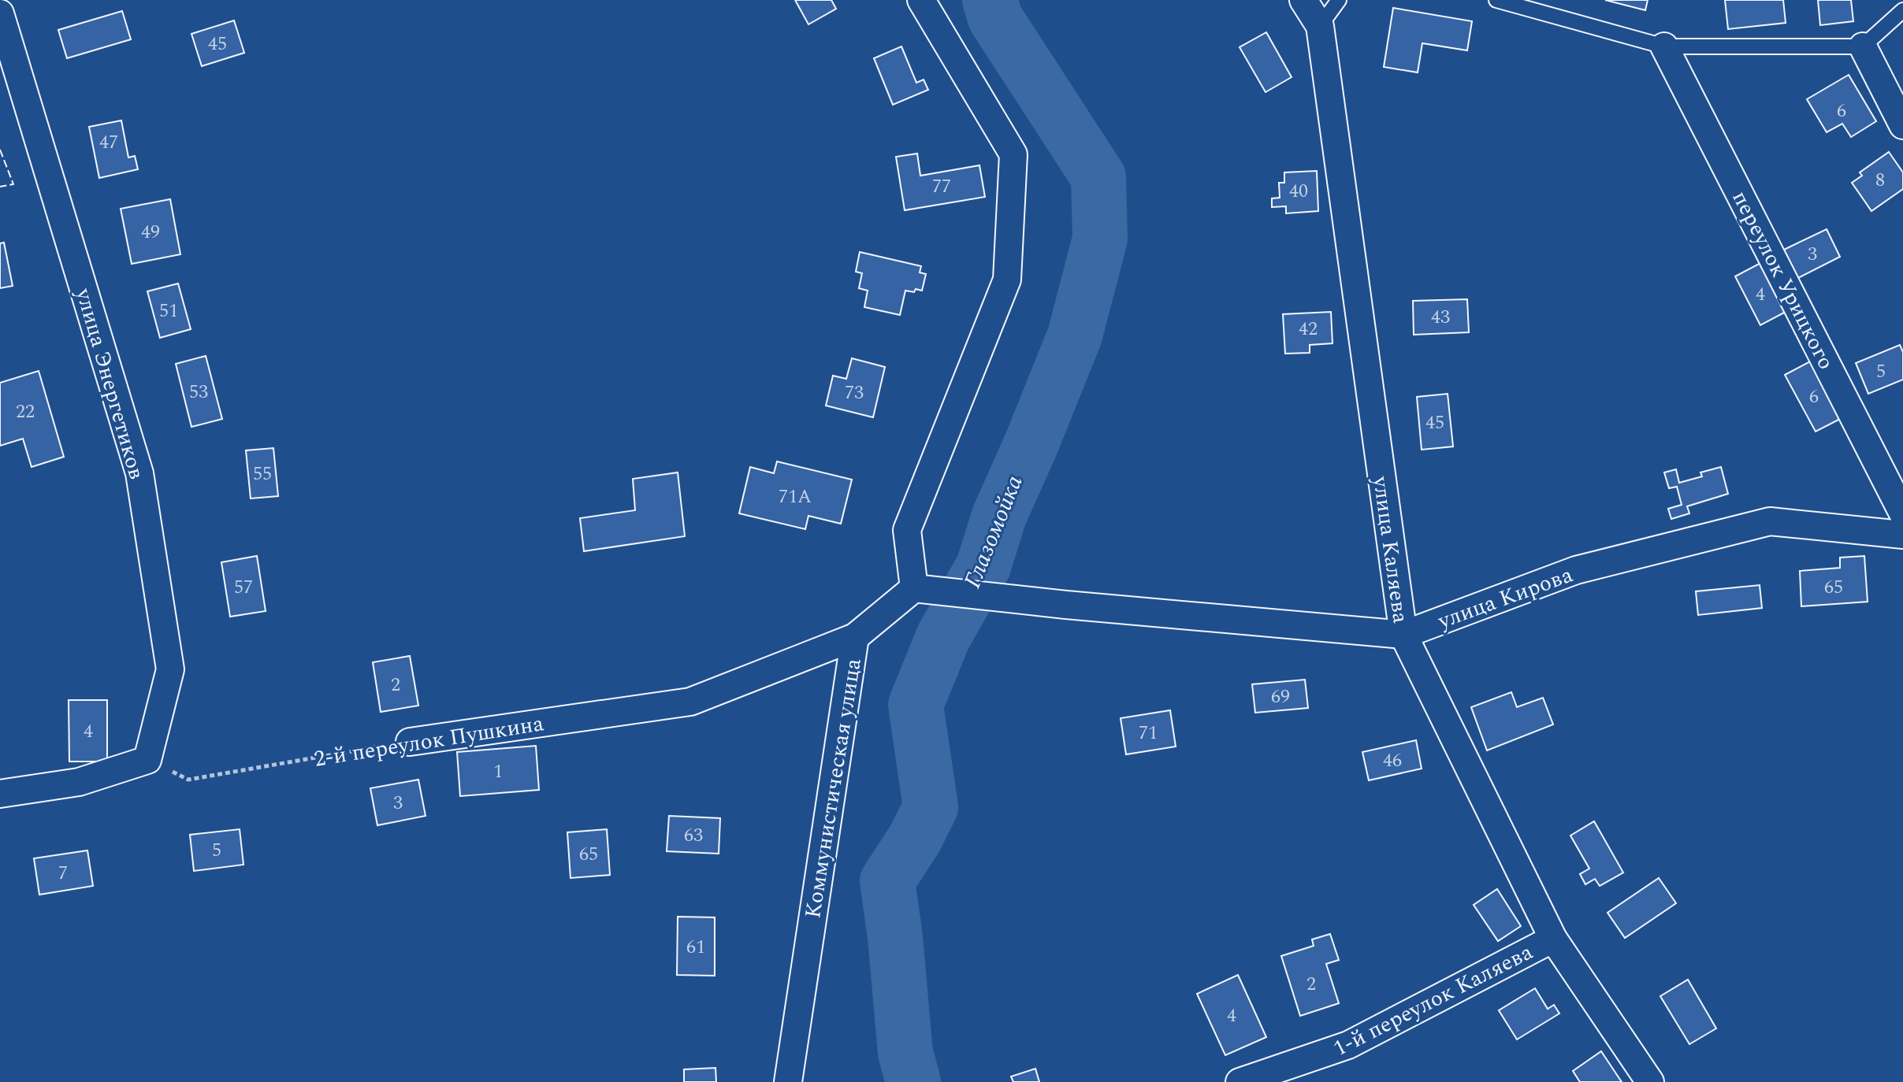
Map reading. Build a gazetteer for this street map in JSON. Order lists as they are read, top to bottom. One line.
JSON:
{"streets":{"street":["переулок Урицкого","улица Энергетиков","улица Каляева","улица Кирова","2-й переулок Пушкина","Коммунистическая улица","1-й переулок Каляева"]},"crossings":[["улица Энергетиков","2-й переулок Пушкина"],["улица Каляева","улица Кирова"],["улица Каляева","1-й переулок Каляева"],["улица Кирова","Коммунистическая улица"],["2-й переулок Пушкина","Коммунистическая улица"]],"water":["Глазомойка"],"house_numbers":["45","6","47","8","77","40","49","3","4","51","43","42","5","53","73","6","22","45","55","71А","57","65","2","69","4","71","46","1","3","63","5","65","7","61","2","4"]}
